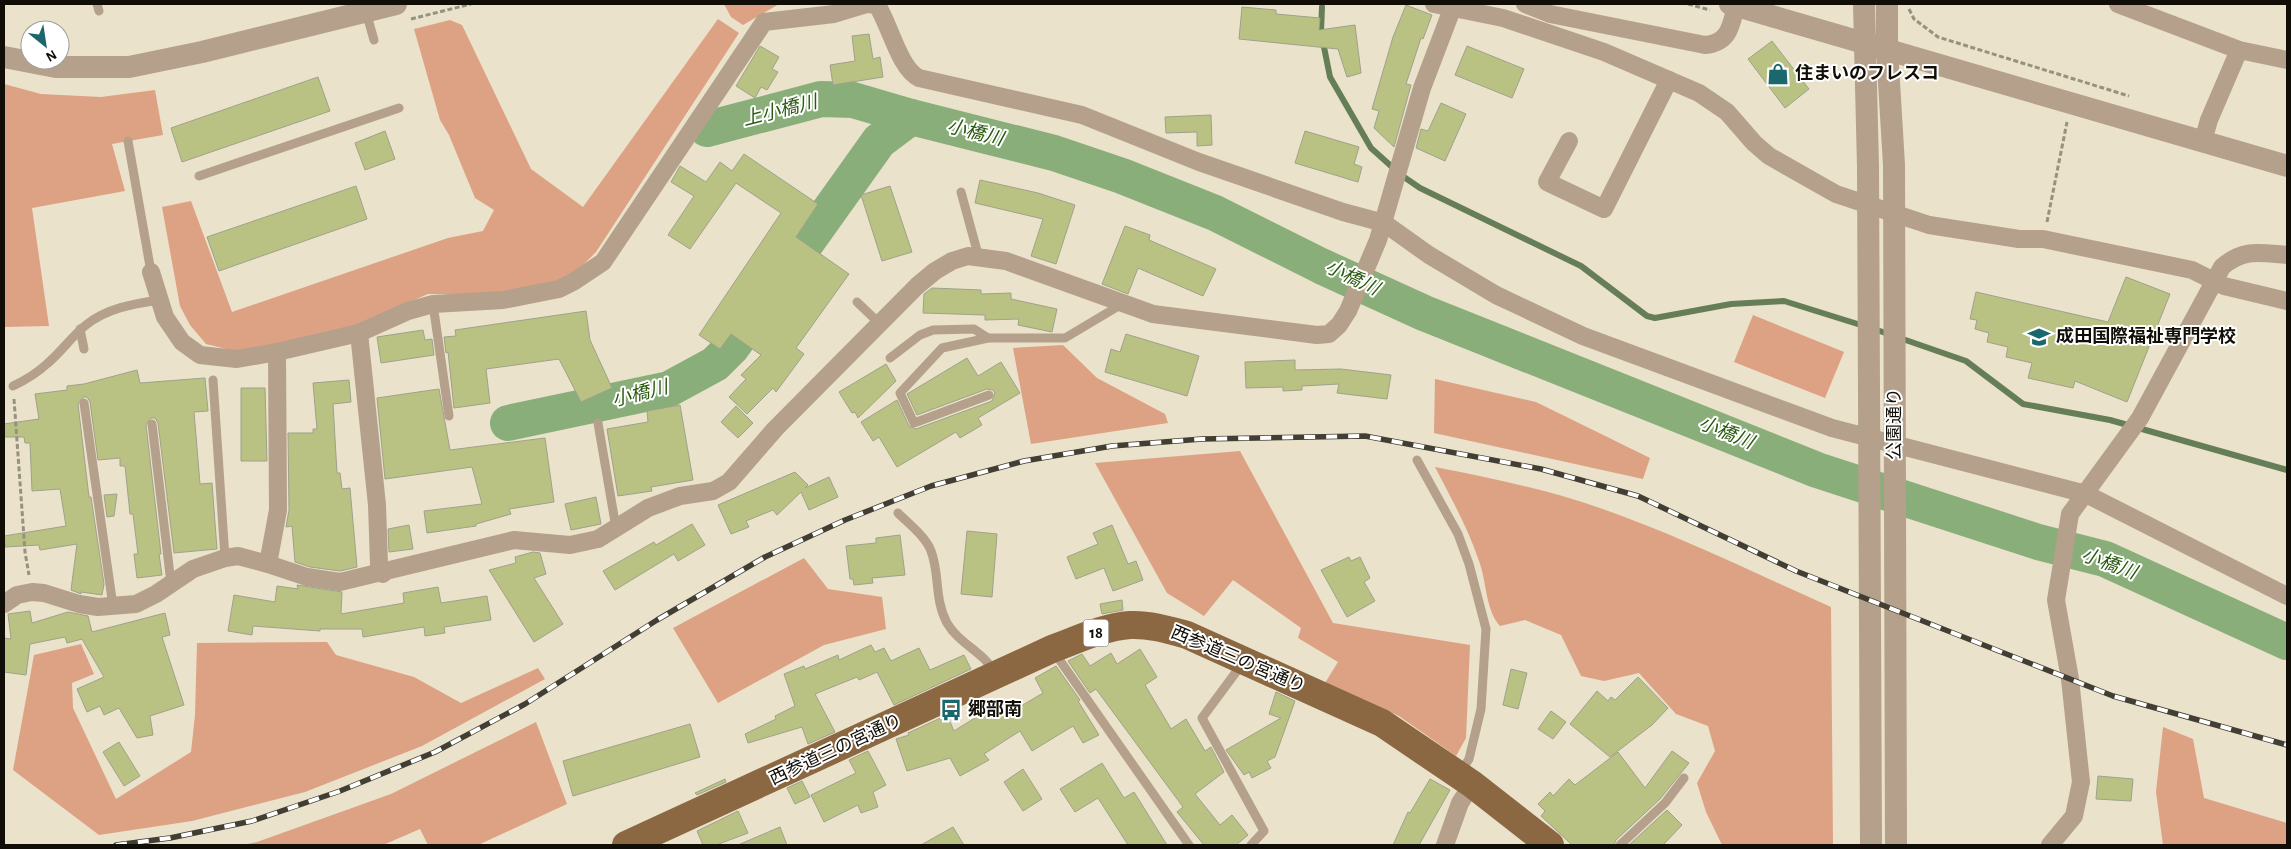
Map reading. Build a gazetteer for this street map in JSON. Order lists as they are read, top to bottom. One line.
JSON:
{"streets":{"main road":["18","西参道三の宮通り"],"street":["公園通り"]},"water":["上小橋川","小橋川"],"places":{"shop":["住まいのフレスコ"],"school or university":["成田国際福祉専門学校"],"bus stop":["郷部南"]},"north":"bottom right"}
